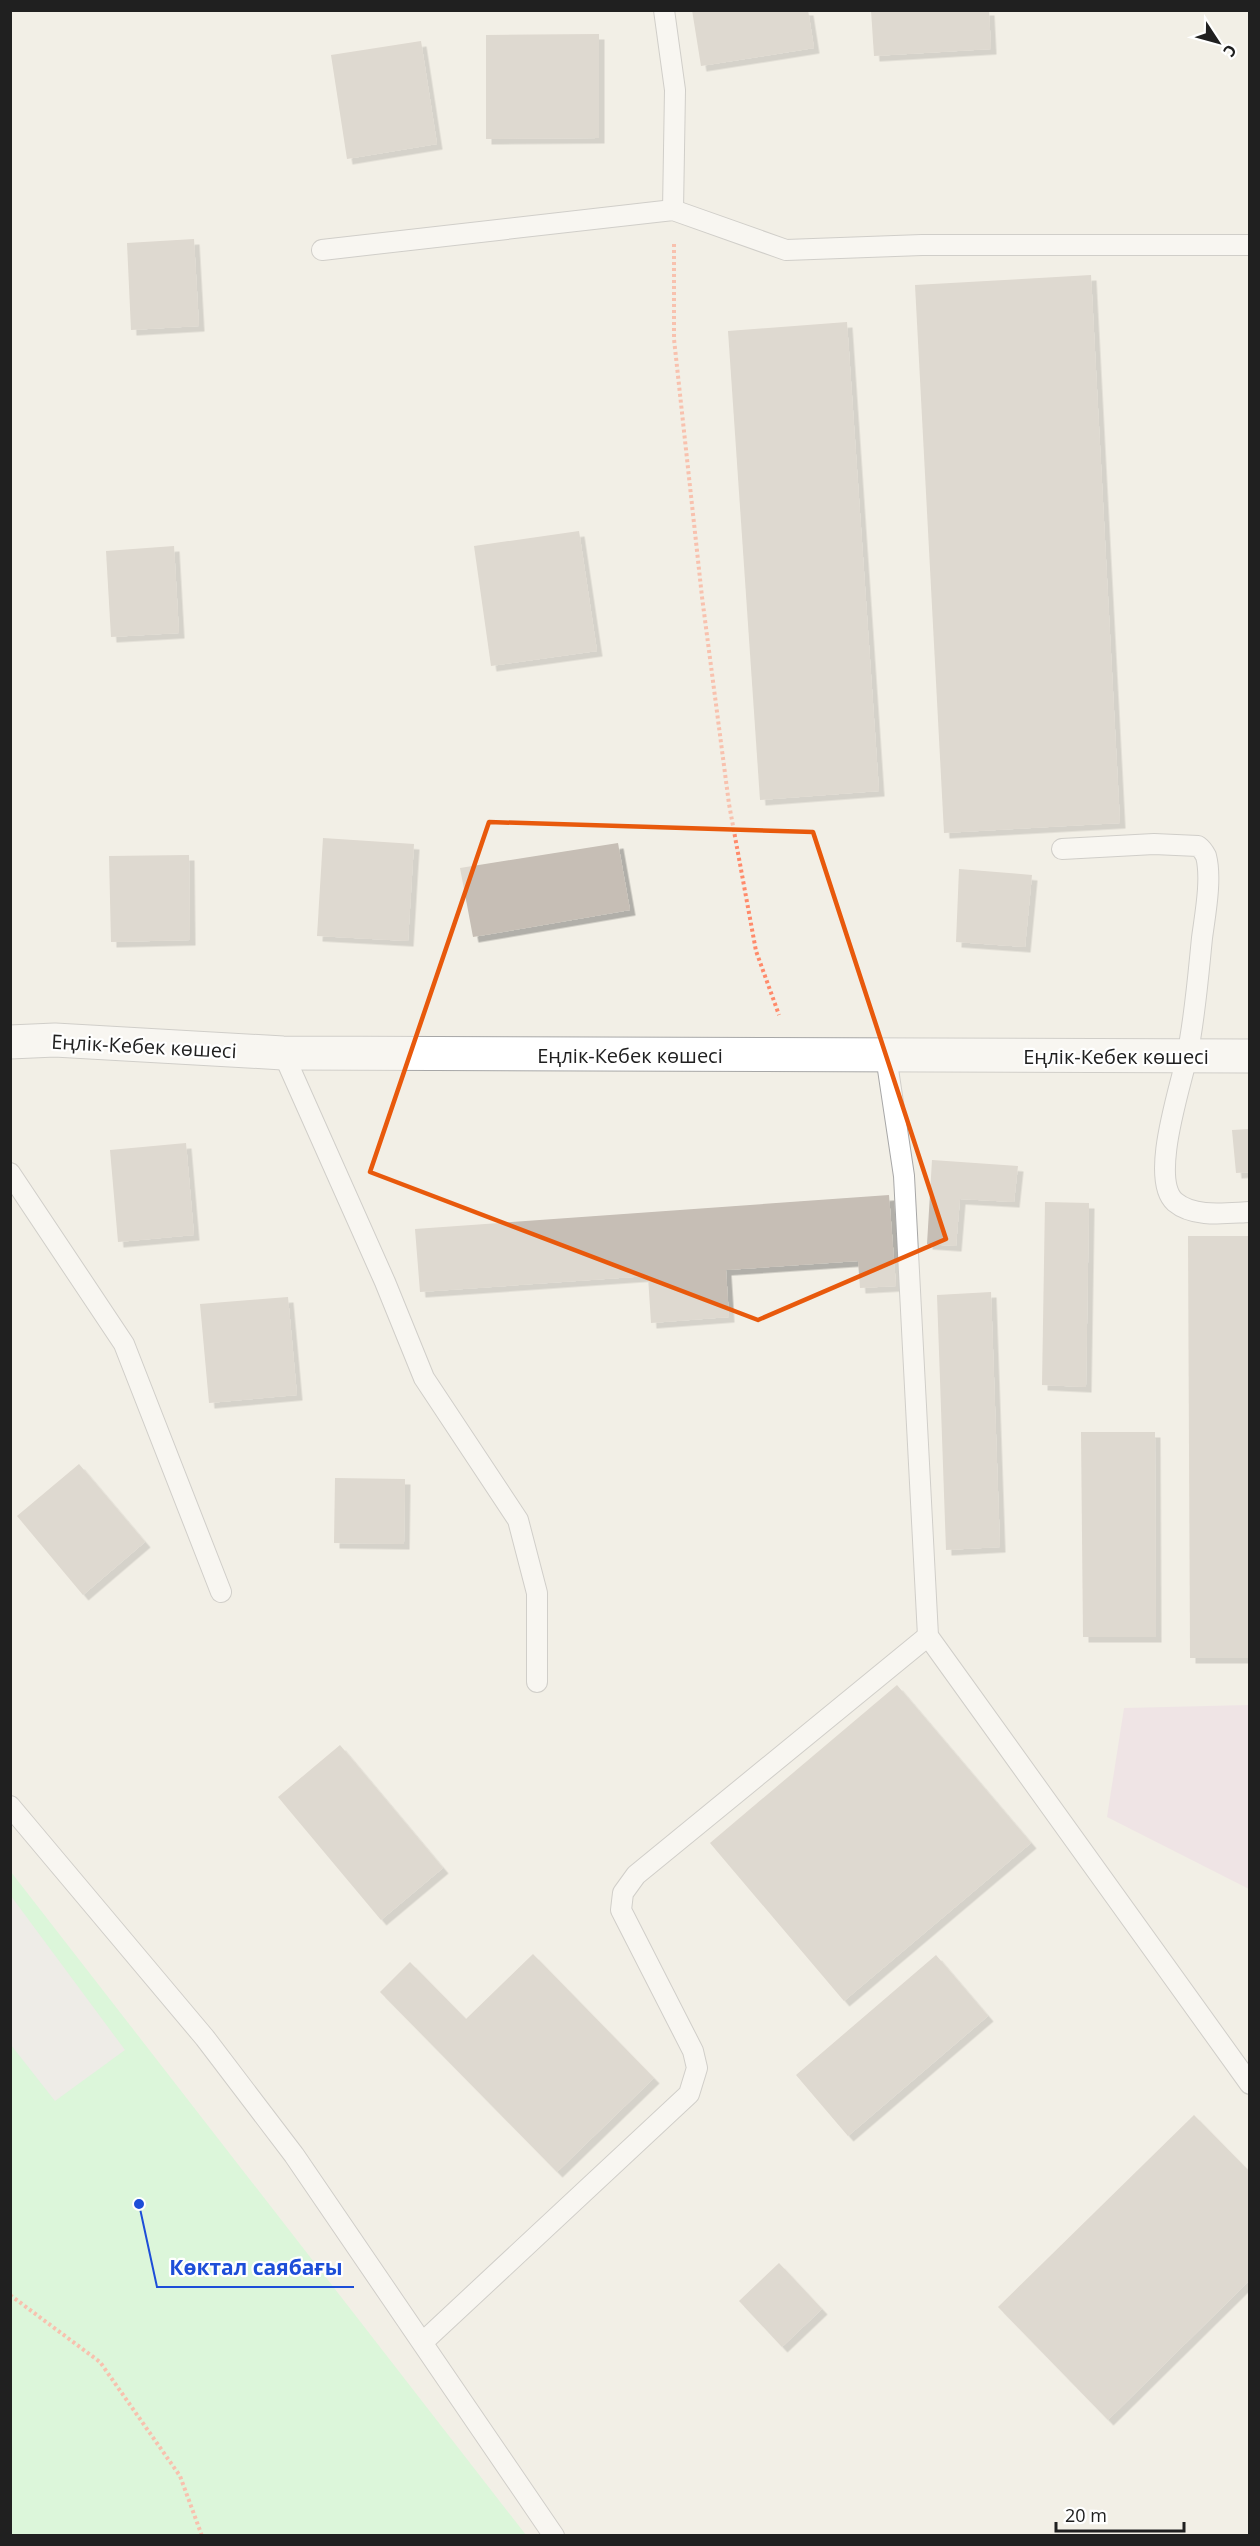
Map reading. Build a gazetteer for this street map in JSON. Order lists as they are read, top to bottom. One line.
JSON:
{"streets":{"street":["Еңлік-Кебек көшесі"]},"places":["Көктал саябағы"],"scale_bar":"20 m","north":"bottom right"}
